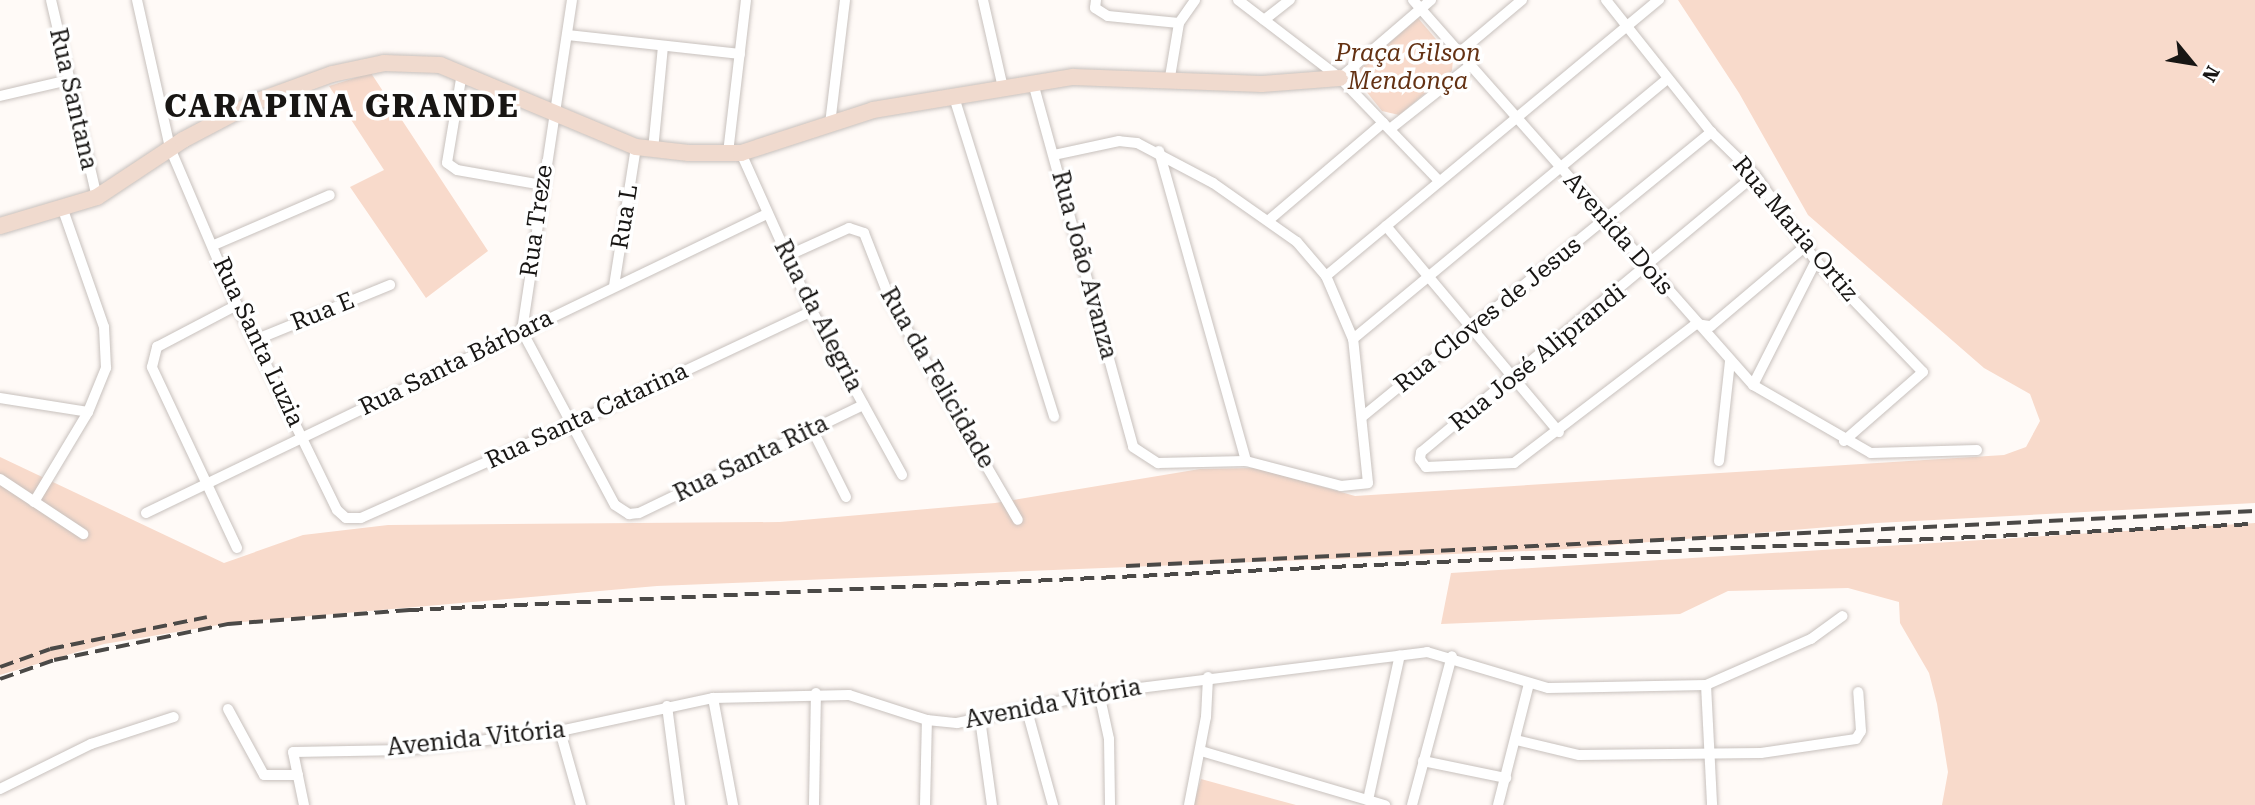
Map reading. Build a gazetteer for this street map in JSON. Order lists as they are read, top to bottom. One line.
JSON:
{"streets":{"street":["Rua Santana","Rua L","Rua Treze","Rua Maria Ortiz","Avenida Dois","Rua João Avanza","Rua E","Rua Cloves de Jesus","Rua da Alegria","Rua Santa Luzia","Rua José Aliprandi","Rua Santa Bárbara","Rua da Felicidade","Rua Santa Catarina","Rua Santa Rita","Avenida Vitória"]},"crossings":[["Rua L","Rua Santa Bárbara"],["Rua Treze","Rua Santa Bárbara"],["Rua Maria Ortiz","Avenida Dois"],["Rua Maria Ortiz","Rua Cloves de Jesus"],["Rua Maria Ortiz","Rua José Aliprandi"],["Avenida Dois","Rua Cloves de Jesus"],["Avenida Dois","Rua José Aliprandi"],["Rua E","Rua Santa Luzia"],["Rua da Alegria","Rua Santa Bárbara"],["Rua da Alegria","Rua da Felicidade"],["Rua da Alegria","Rua Santa Catarina"],["Rua da Alegria","Rua Santa Rita"],["Rua Santa Luzia","Rua Santa Bárbara"],["Rua Santa Luzia","Rua Santa Catarina"],["Rua Santa Catarina","Rua Santa Rita"]],"districts":["CARAPINA GRANDE"],"parks":["Praça Gilson Mendonça"],"north":"bottom right"}
